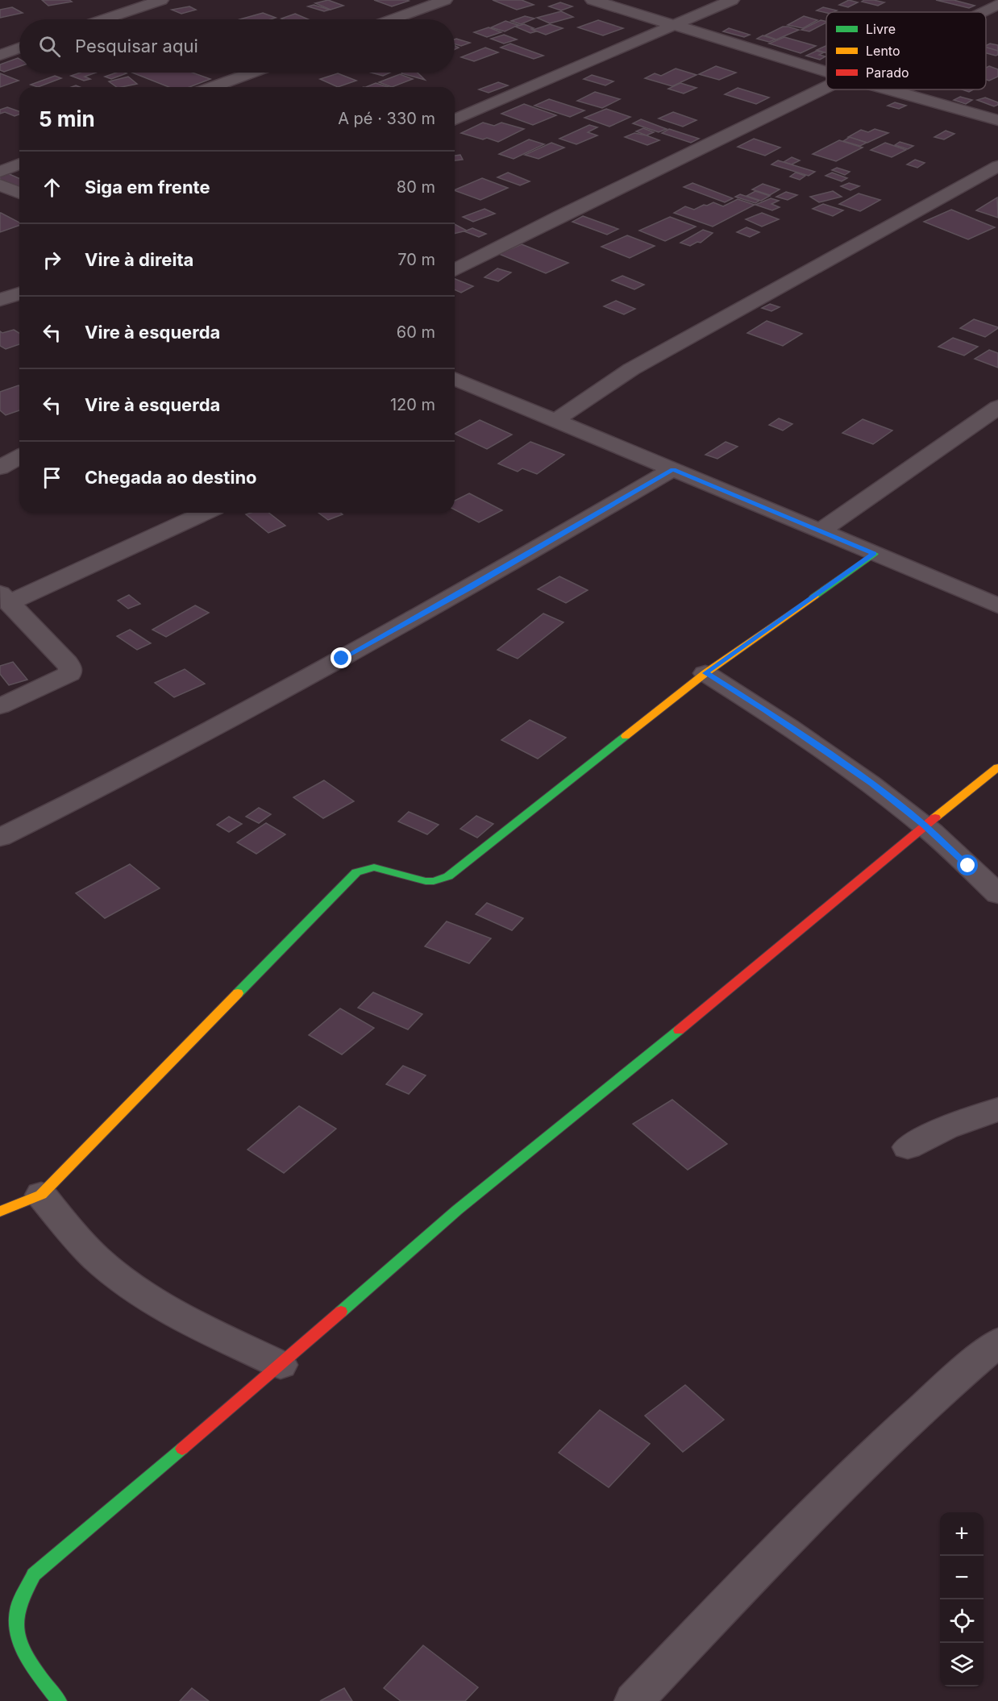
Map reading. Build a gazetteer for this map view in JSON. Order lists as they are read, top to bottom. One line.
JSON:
{"legend":["Livre","Lento","Parado"],"page":{"search":"Pesquisar aqui","heading":["5 min","A pé · 330 m"],"list":[["Siga em frente","80 m"],["Vire à direita","70 m"],["Vire à esquerda","60 m"],["Vire à esquerda","120 m"],"Chegada ao destino"],"map_buttons":["+","−"]}}
